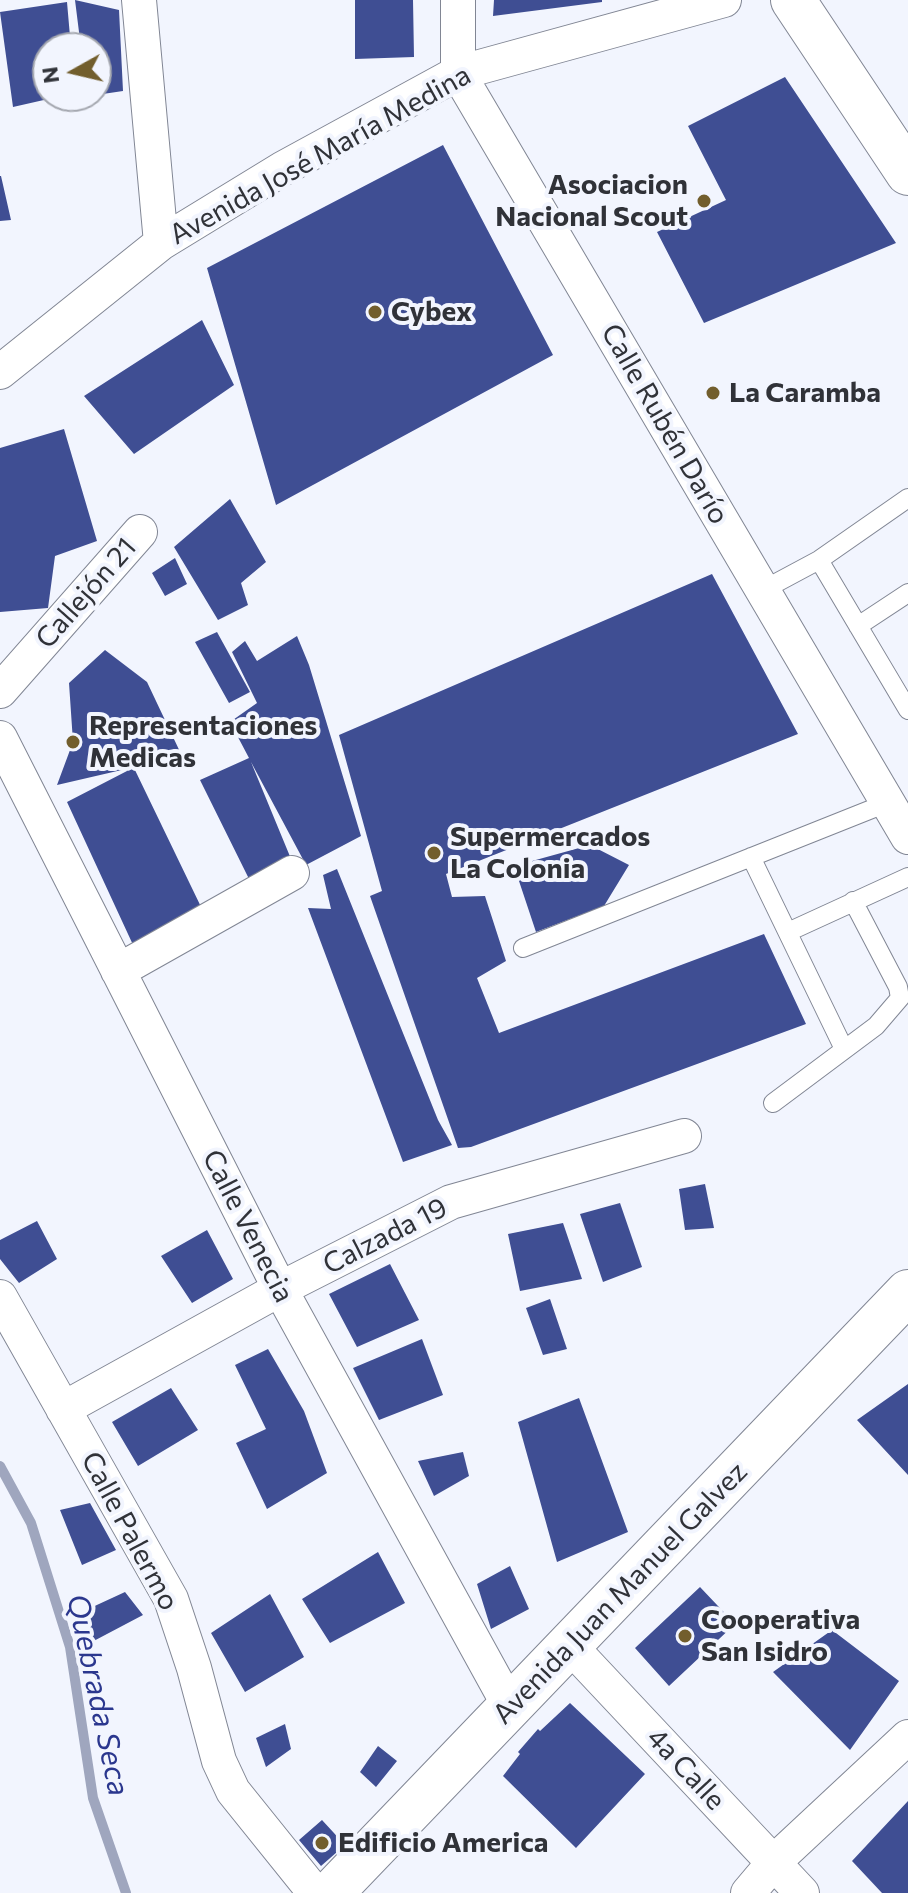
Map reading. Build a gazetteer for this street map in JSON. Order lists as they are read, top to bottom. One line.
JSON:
{"streets":{"street":["Avenida José María Medina","Calle Rubén Darío","Callejón 21","Calle Venecia","Calzada 19","Calle Palermo","Avenida Juan Manuel Galvez","4a Calle"]},"crossings":[["Avenida José María Medina","Calle Rubén Darío"],["Calle Venecia","Calzada 19"],["Calle Venecia","Avenida Juan Manuel Galvez"],["Calzada 19","Calle Palermo"],["Avenida Juan Manuel Galvez","4a Calle"]],"water":["Quebrada Seca"],"places":["Asociacion Nacional Scout","Cybex","La Caramba","Representaciones Medicas","Supermercados La Colonia","Cooperativa San Isidro","Edificio America"],"north":"left"}
